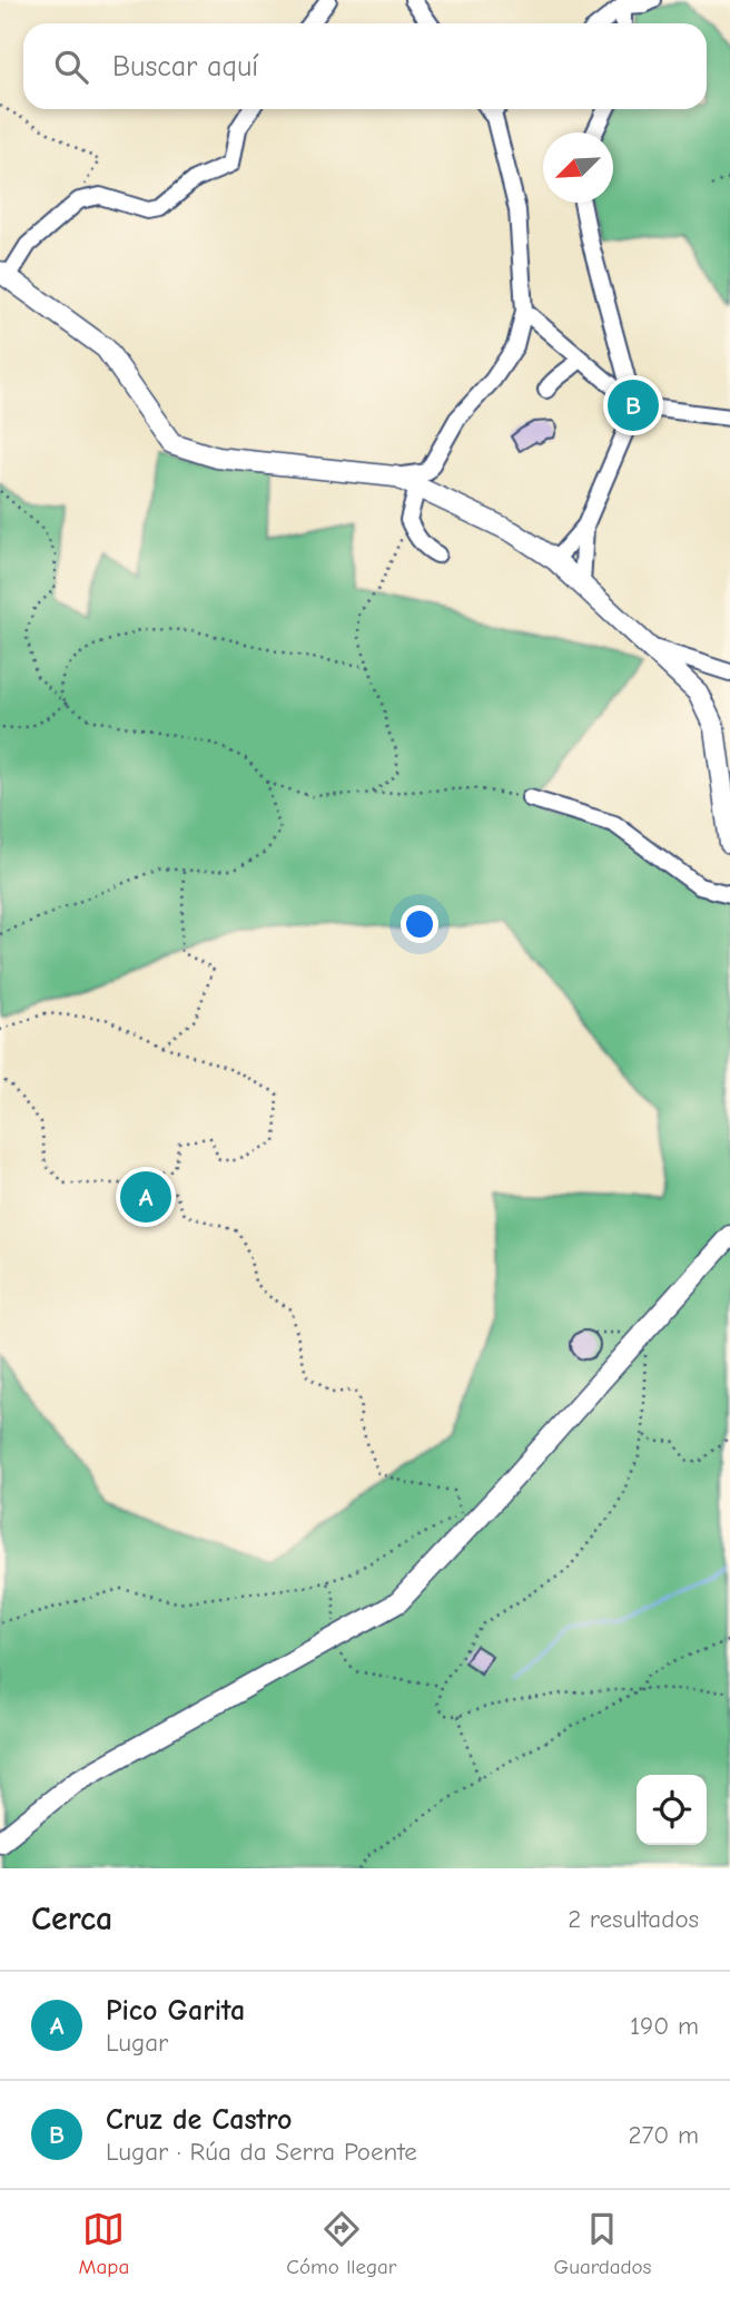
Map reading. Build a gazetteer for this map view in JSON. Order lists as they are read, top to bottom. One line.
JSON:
{"north":"bottom left","page":{"search":"Buscar aquí","pins":["B","A"],"heading":["Cerca","2 resultados"],"list":[{"mark":"A","name":"Pico Garita","note":"Lugar","value":"190 m"},{"mark":"B","name":"Cruz de Castro","note":"Lugar · Rúa da Serra Poente","value":"270 m"}],"nav":["Mapa","Cómo llegar","Guardados"]}}
